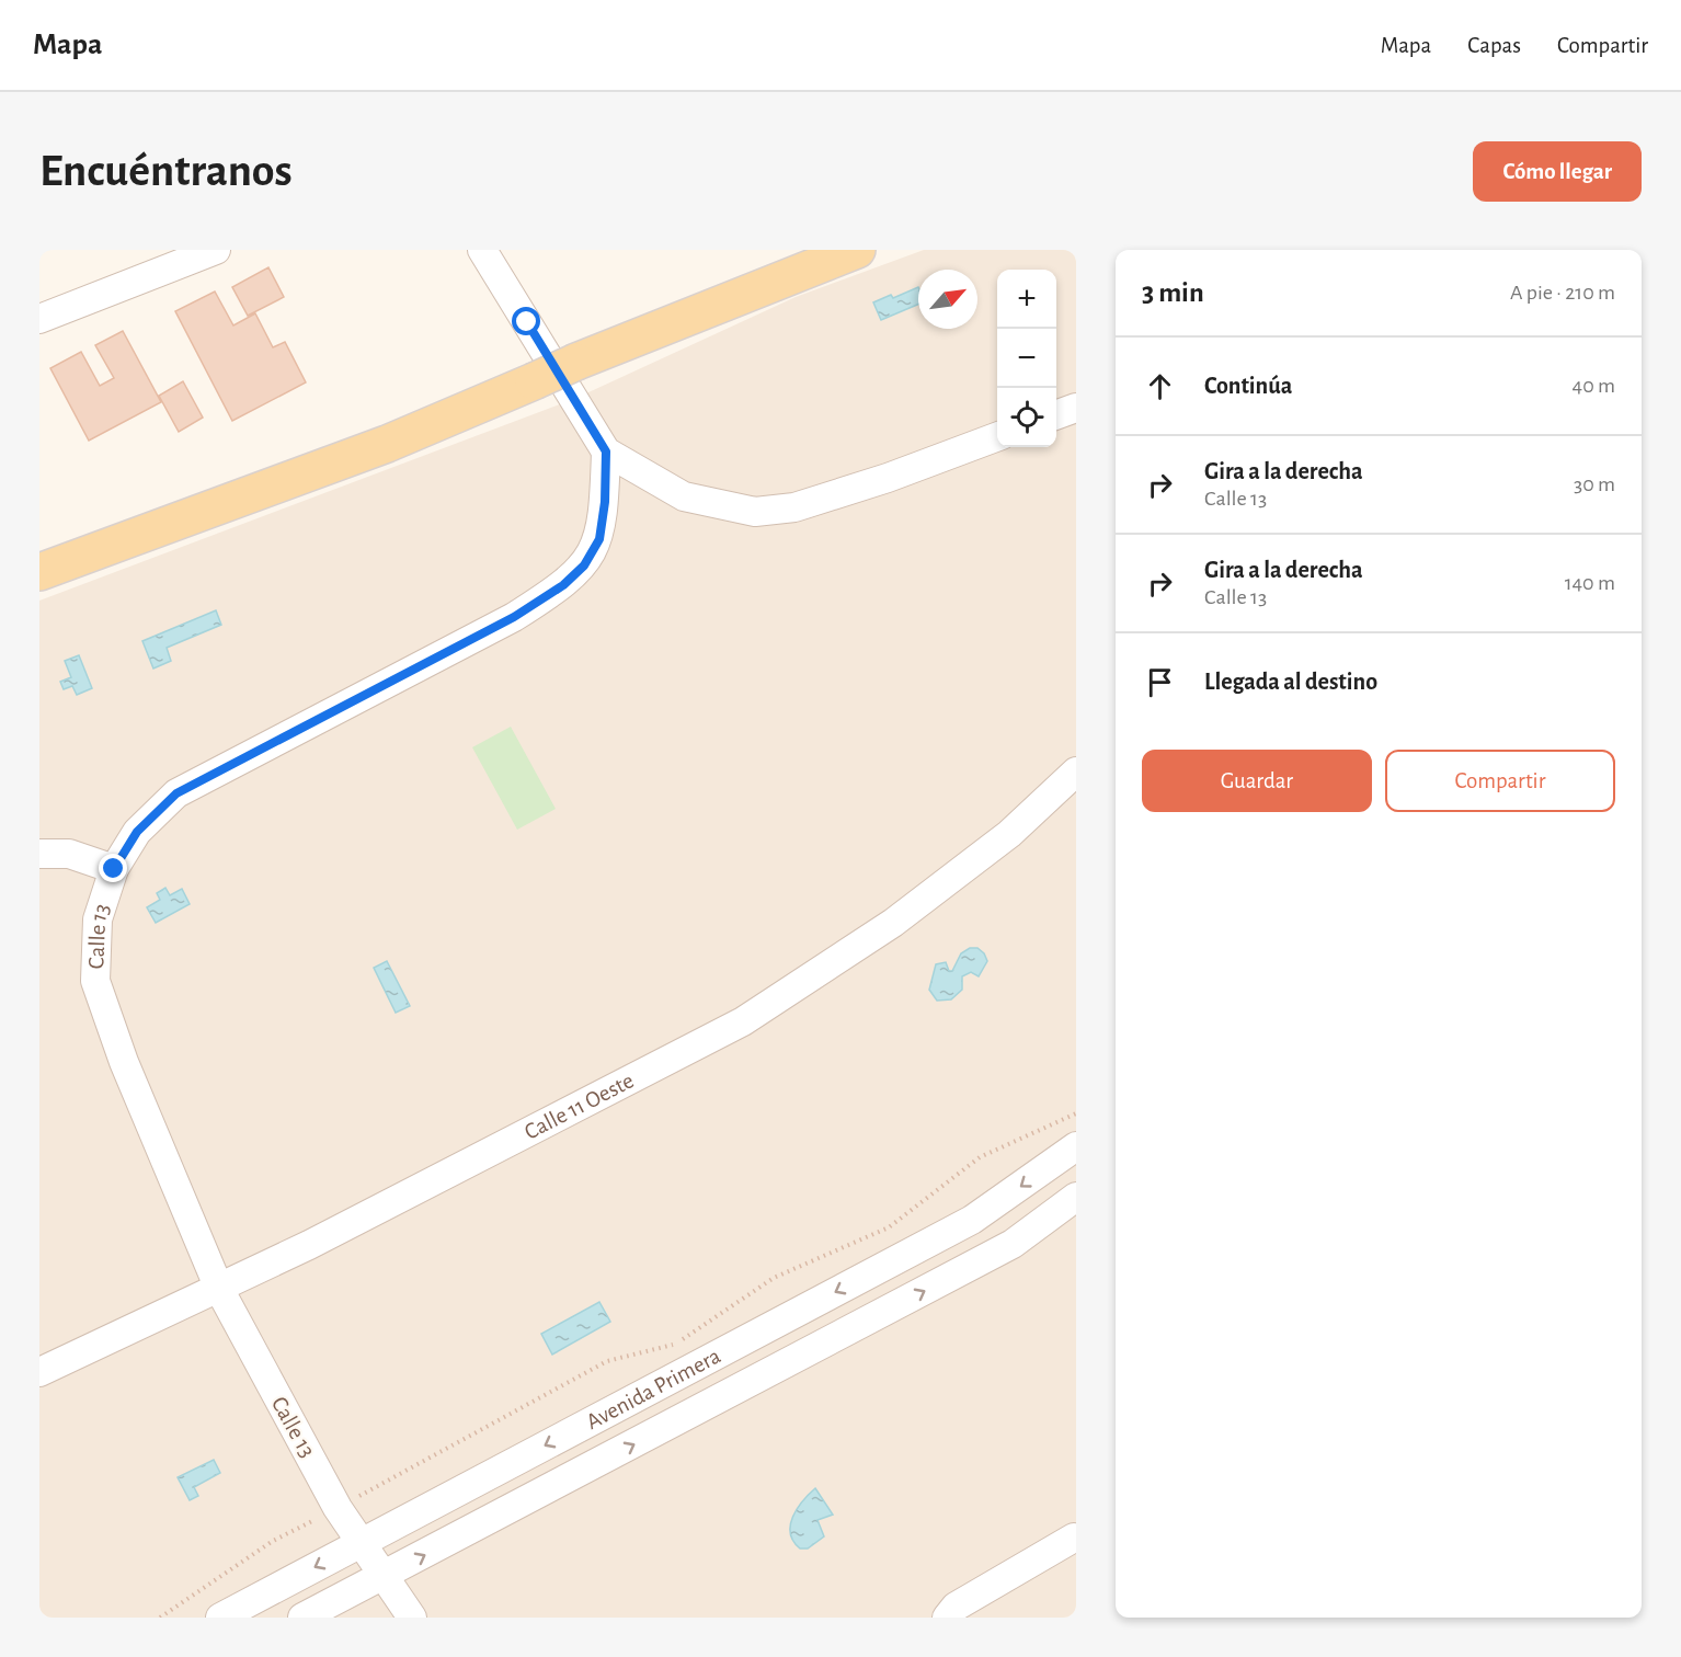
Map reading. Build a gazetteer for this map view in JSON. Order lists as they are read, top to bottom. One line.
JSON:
{"streets":{"street":["Calle 13","Calle 11 Oeste","Avenida Primera"]},"crossings":[["Calle 13","Calle 11 Oeste"],["Calle 13","Avenida Primera"]],"north":"top right","page":{"header":"Mapa","nav":["Mapa","Capas","Compartir"],"buttons":["Cómo llegar",["Guardar","Compartir"]],"title":"Encuéntranos","heading":["3 min","A pie · 210 m"],"map_buttons":["+","−"],"list":[["Continúa","40 m"],["Gira a la derecha","Calle 13","30 m"],["Gira a la derecha","Calle 13","140 m"],"Llegada al destino"]}}
